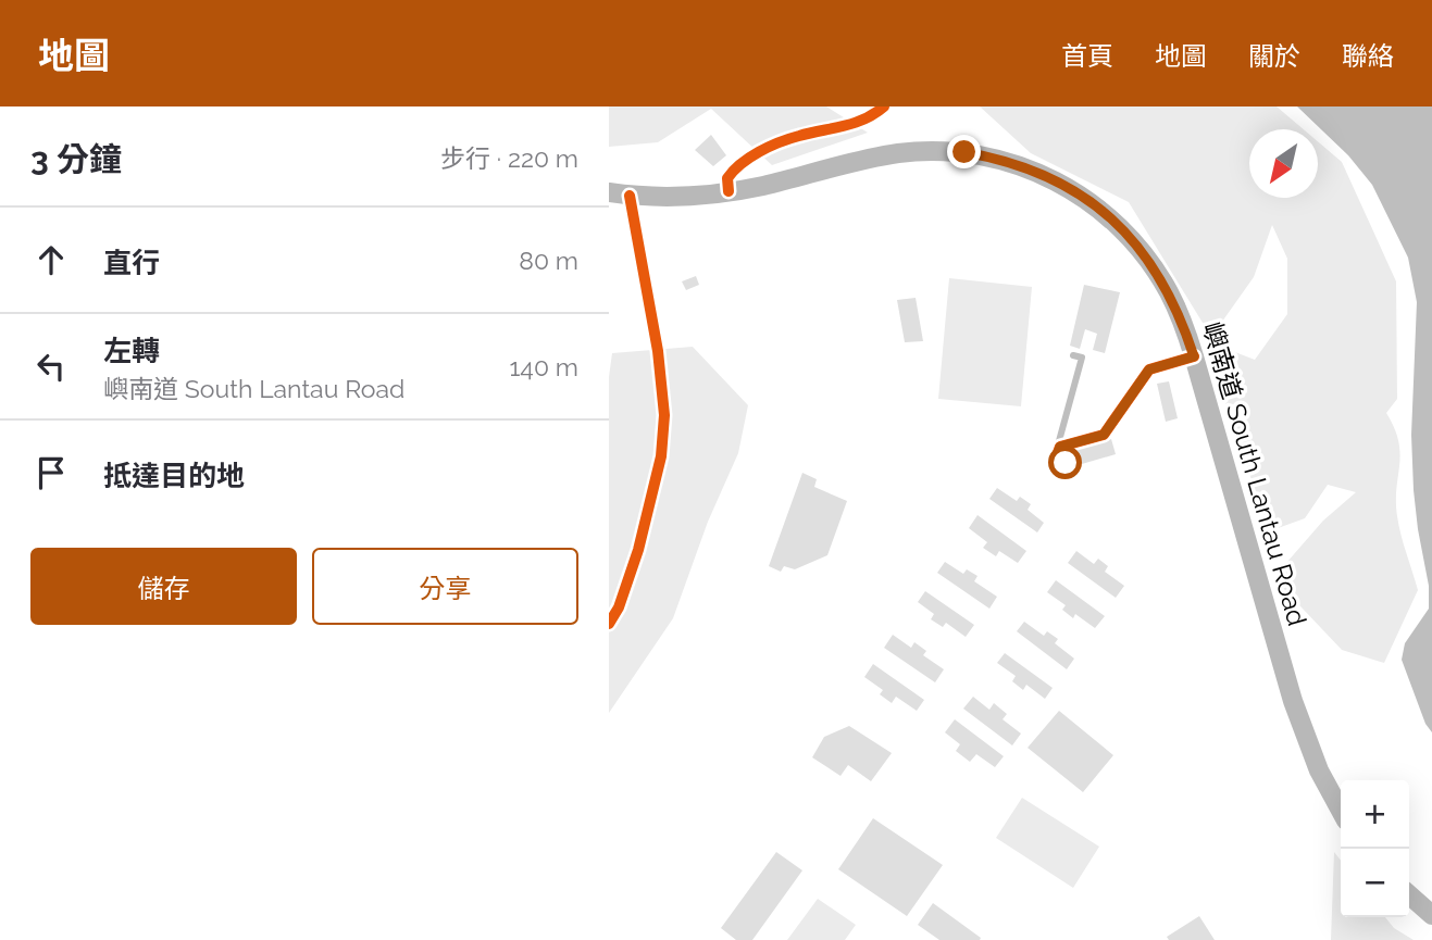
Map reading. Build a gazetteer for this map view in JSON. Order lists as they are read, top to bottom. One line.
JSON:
{"streets":{"main road":["嶼南道 South Lantau Road"]},"north":"bottom left","page":{"header":"地圖","nav":["首頁","地圖","關於","聯絡"],"heading":["3 分鐘","步行 · 220 m"],"list":[["直行","80 m"],["左轉","嶼南道 South Lantau Road","140 m"],"抵達目的地"],"buttons":["儲存","分享"],"map_buttons":["+","−"]}}
